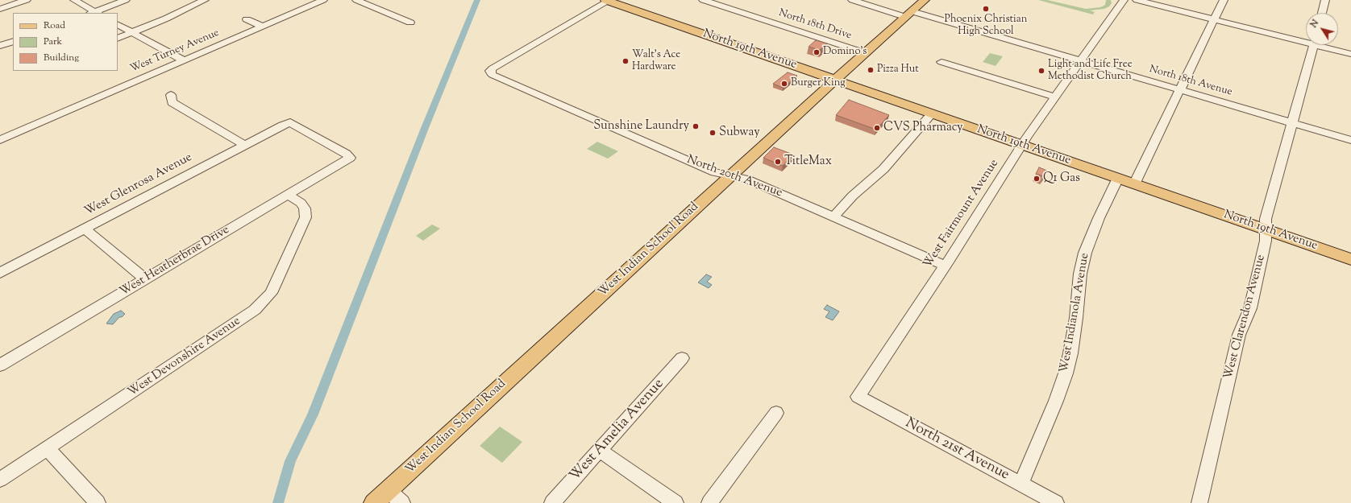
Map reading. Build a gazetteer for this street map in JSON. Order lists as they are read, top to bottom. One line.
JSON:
{"streets":{"main road":["North 19th Avenue","West Indian School Road"],"street":["North 18th Drive","West Turney Avenue","North 18th Avenue","North 20th Avenue","West Glenrosa Avenue","West Fairmount Avenue","West Heatherbrae Drive","West Indianola Avenue","West Clarendon Avenue","West Devonshire Avenue","West Amelia Avenue","North 21st Avenue"]},"crossings":[["North 18th Drive","West Indian School Road"],["North 19th Avenue","North 20th Avenue"],["North 19th Avenue","West Fairmount Avenue"],["North 19th Avenue","West Indian School Road"],["North 19th Avenue","West Indianola Avenue"],["North 19th Avenue","West Clarendon Avenue"],["North 18th Avenue","West Fairmount Avenue"],["North 18th Avenue","West Indian School Road"],["North 18th Avenue","West Clarendon Avenue"],["North 20th Avenue","West Fairmount Avenue"],["North 20th Avenue","West Indian School Road"],["West Glenrosa Avenue","West Heatherbrae Drive"],["West Fairmount Avenue","North 21st Avenue"],["West Heatherbrae Drive","West Devonshire Avenue"],["West Indianola Avenue","North 21st Avenue"]],"places":["Phoenix Christian High School","Domino's","Walt's Ace Hardware","Pizza Hut","Light and Life Free Methodist Church","Burger King","Sunshine Laundry","CVS Pharmacy","Subway","TitleMax","Q1 Gas"],"legend":["Road","Park","Building"],"north":"top left"}
